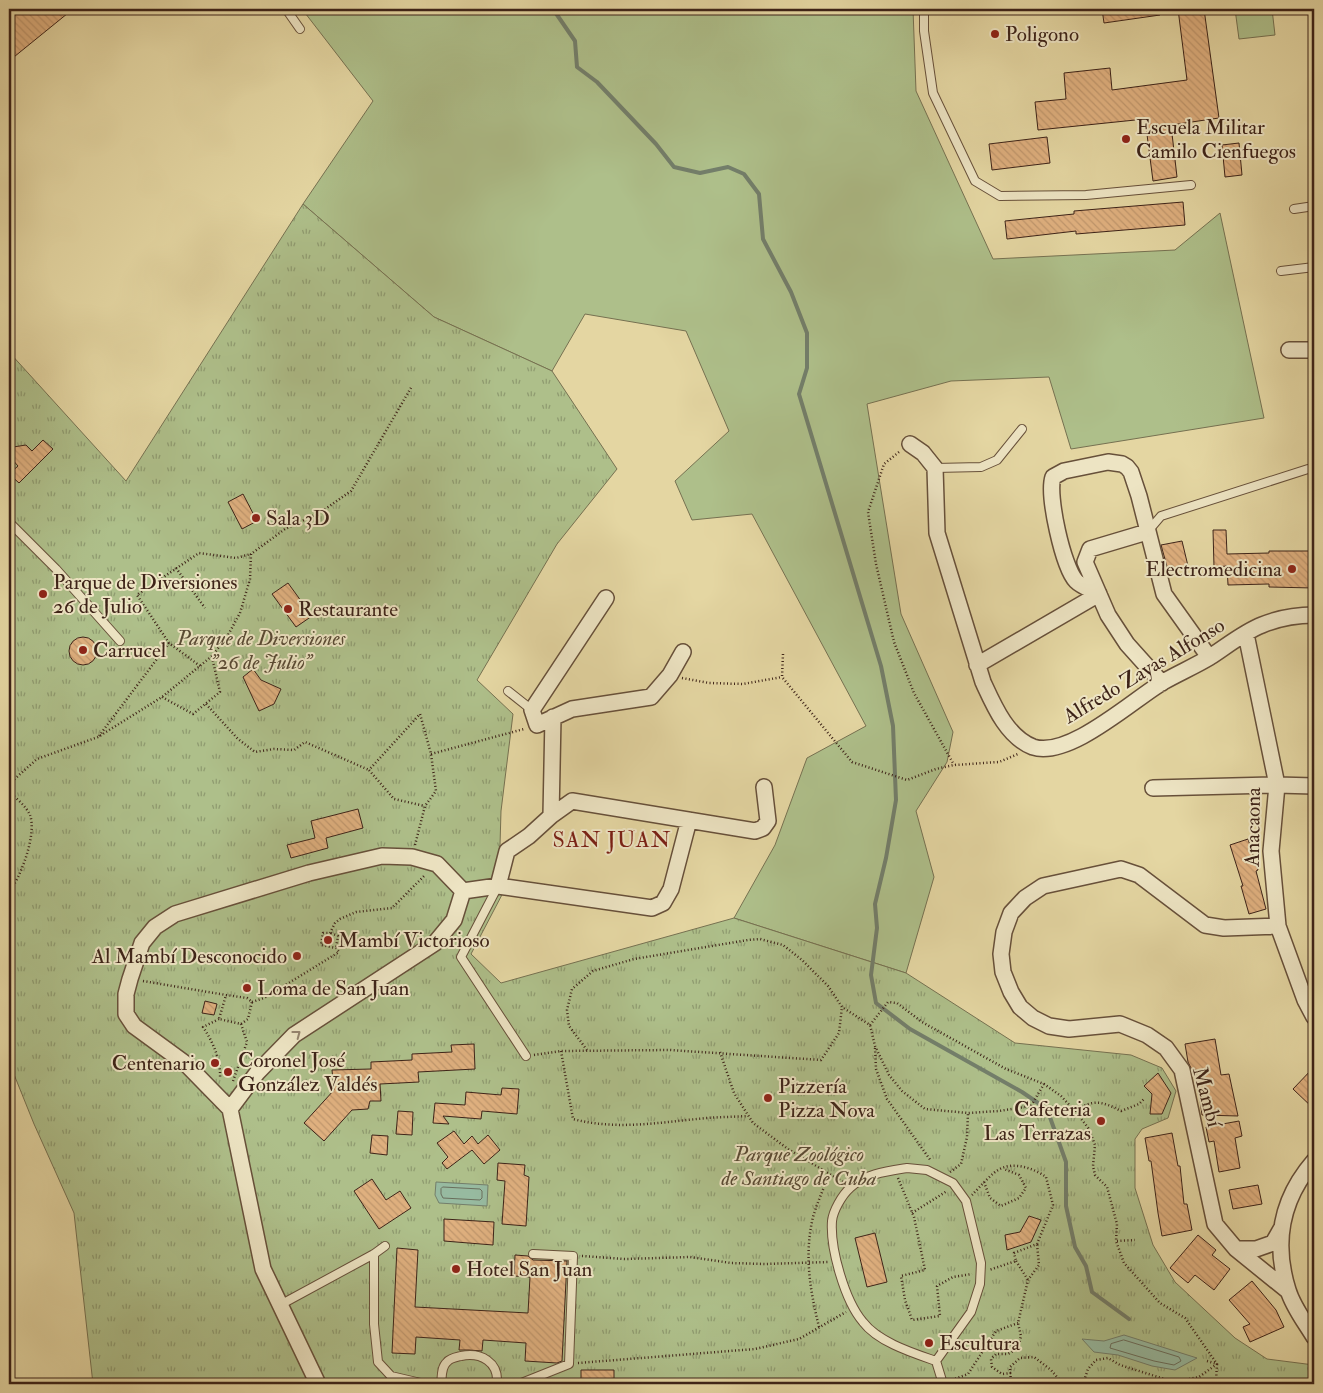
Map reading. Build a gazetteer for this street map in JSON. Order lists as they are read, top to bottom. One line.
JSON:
{"streets":{"street":["Alfredo Zayas Alfonso","Anacaona","Mambí"]},"crossings":[["Alfredo Zayas Alfonso","Anacaona"],["Anacaona","Mambí"]],"districts":["SAN JUAN"],"parks":["Parque de Diversiones \"26 de Julio\"","Parque Zoológico de Santiago de Cuba"],"places":["Poligono","Escuela Militar Camilo Cienfuegos","Sala 3D","Electromedicina","Parque de Diversiones 26 de Julio","Restaurante","Carrucel","Mambí Victorioso","Al Mambí Desconocido","Loma de San Juan","Centenario","Coronel José González Valdés","Pizzería Pizza Nova","Cafeteria Las Terrazas","Hotel San Juan","Escultura"]}
